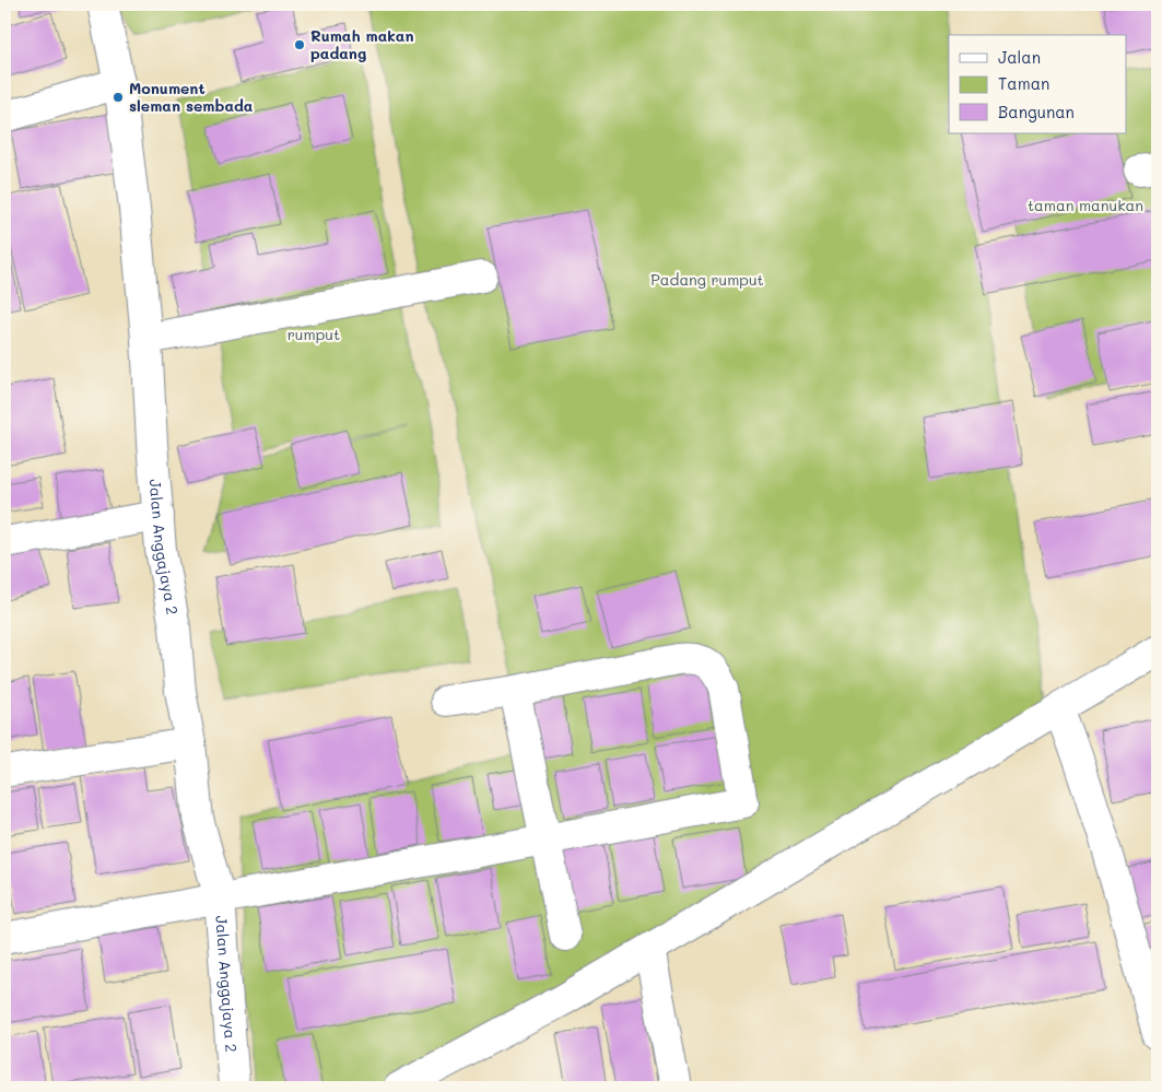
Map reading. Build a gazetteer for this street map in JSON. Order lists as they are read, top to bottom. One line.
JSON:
{"streets":{"street":["Jalan Anggajaya 2"]},"parks":["taman manukan","Padang rumput","rumput"],"places":["Rumah makan padang","Monument sleman sembada"],"legend":["Jalan","Taman","Bangunan"]}
